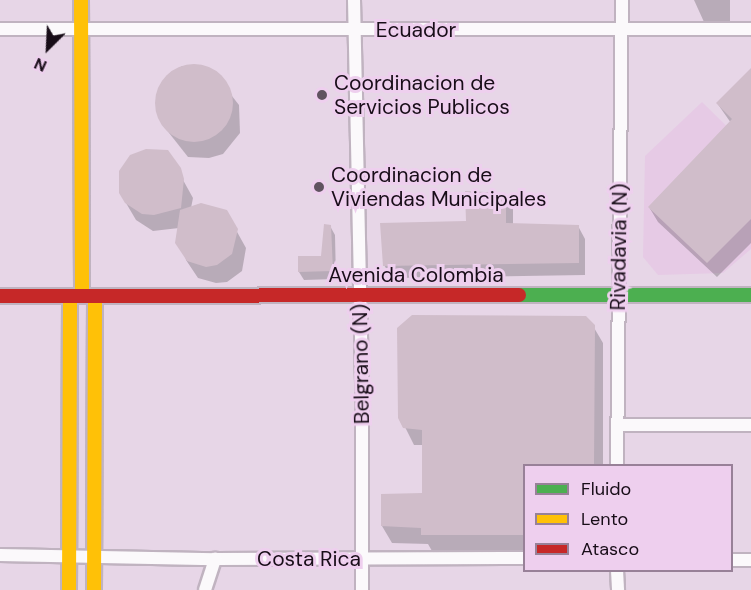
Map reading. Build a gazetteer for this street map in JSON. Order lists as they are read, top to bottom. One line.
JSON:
{"streets":{"street":["Ecuador","Rivadavia (N)","Avenida Colombia","Belgrano (N)","Costa Rica"]},"crossings":[["Ecuador","Rivadavia (N)"],["Ecuador","Belgrano (N)"],["Rivadavia (N)","Avenida Colombia"],["Avenida Colombia","Belgrano (N)"],["Belgrano (N)","Costa Rica"]],"places":["Coordinacion de Servicios Publicos","Coordinacion de Viviendas Municipales"],"legend":["Fluido","Lento","Atasco"],"north":"bottom left"}
